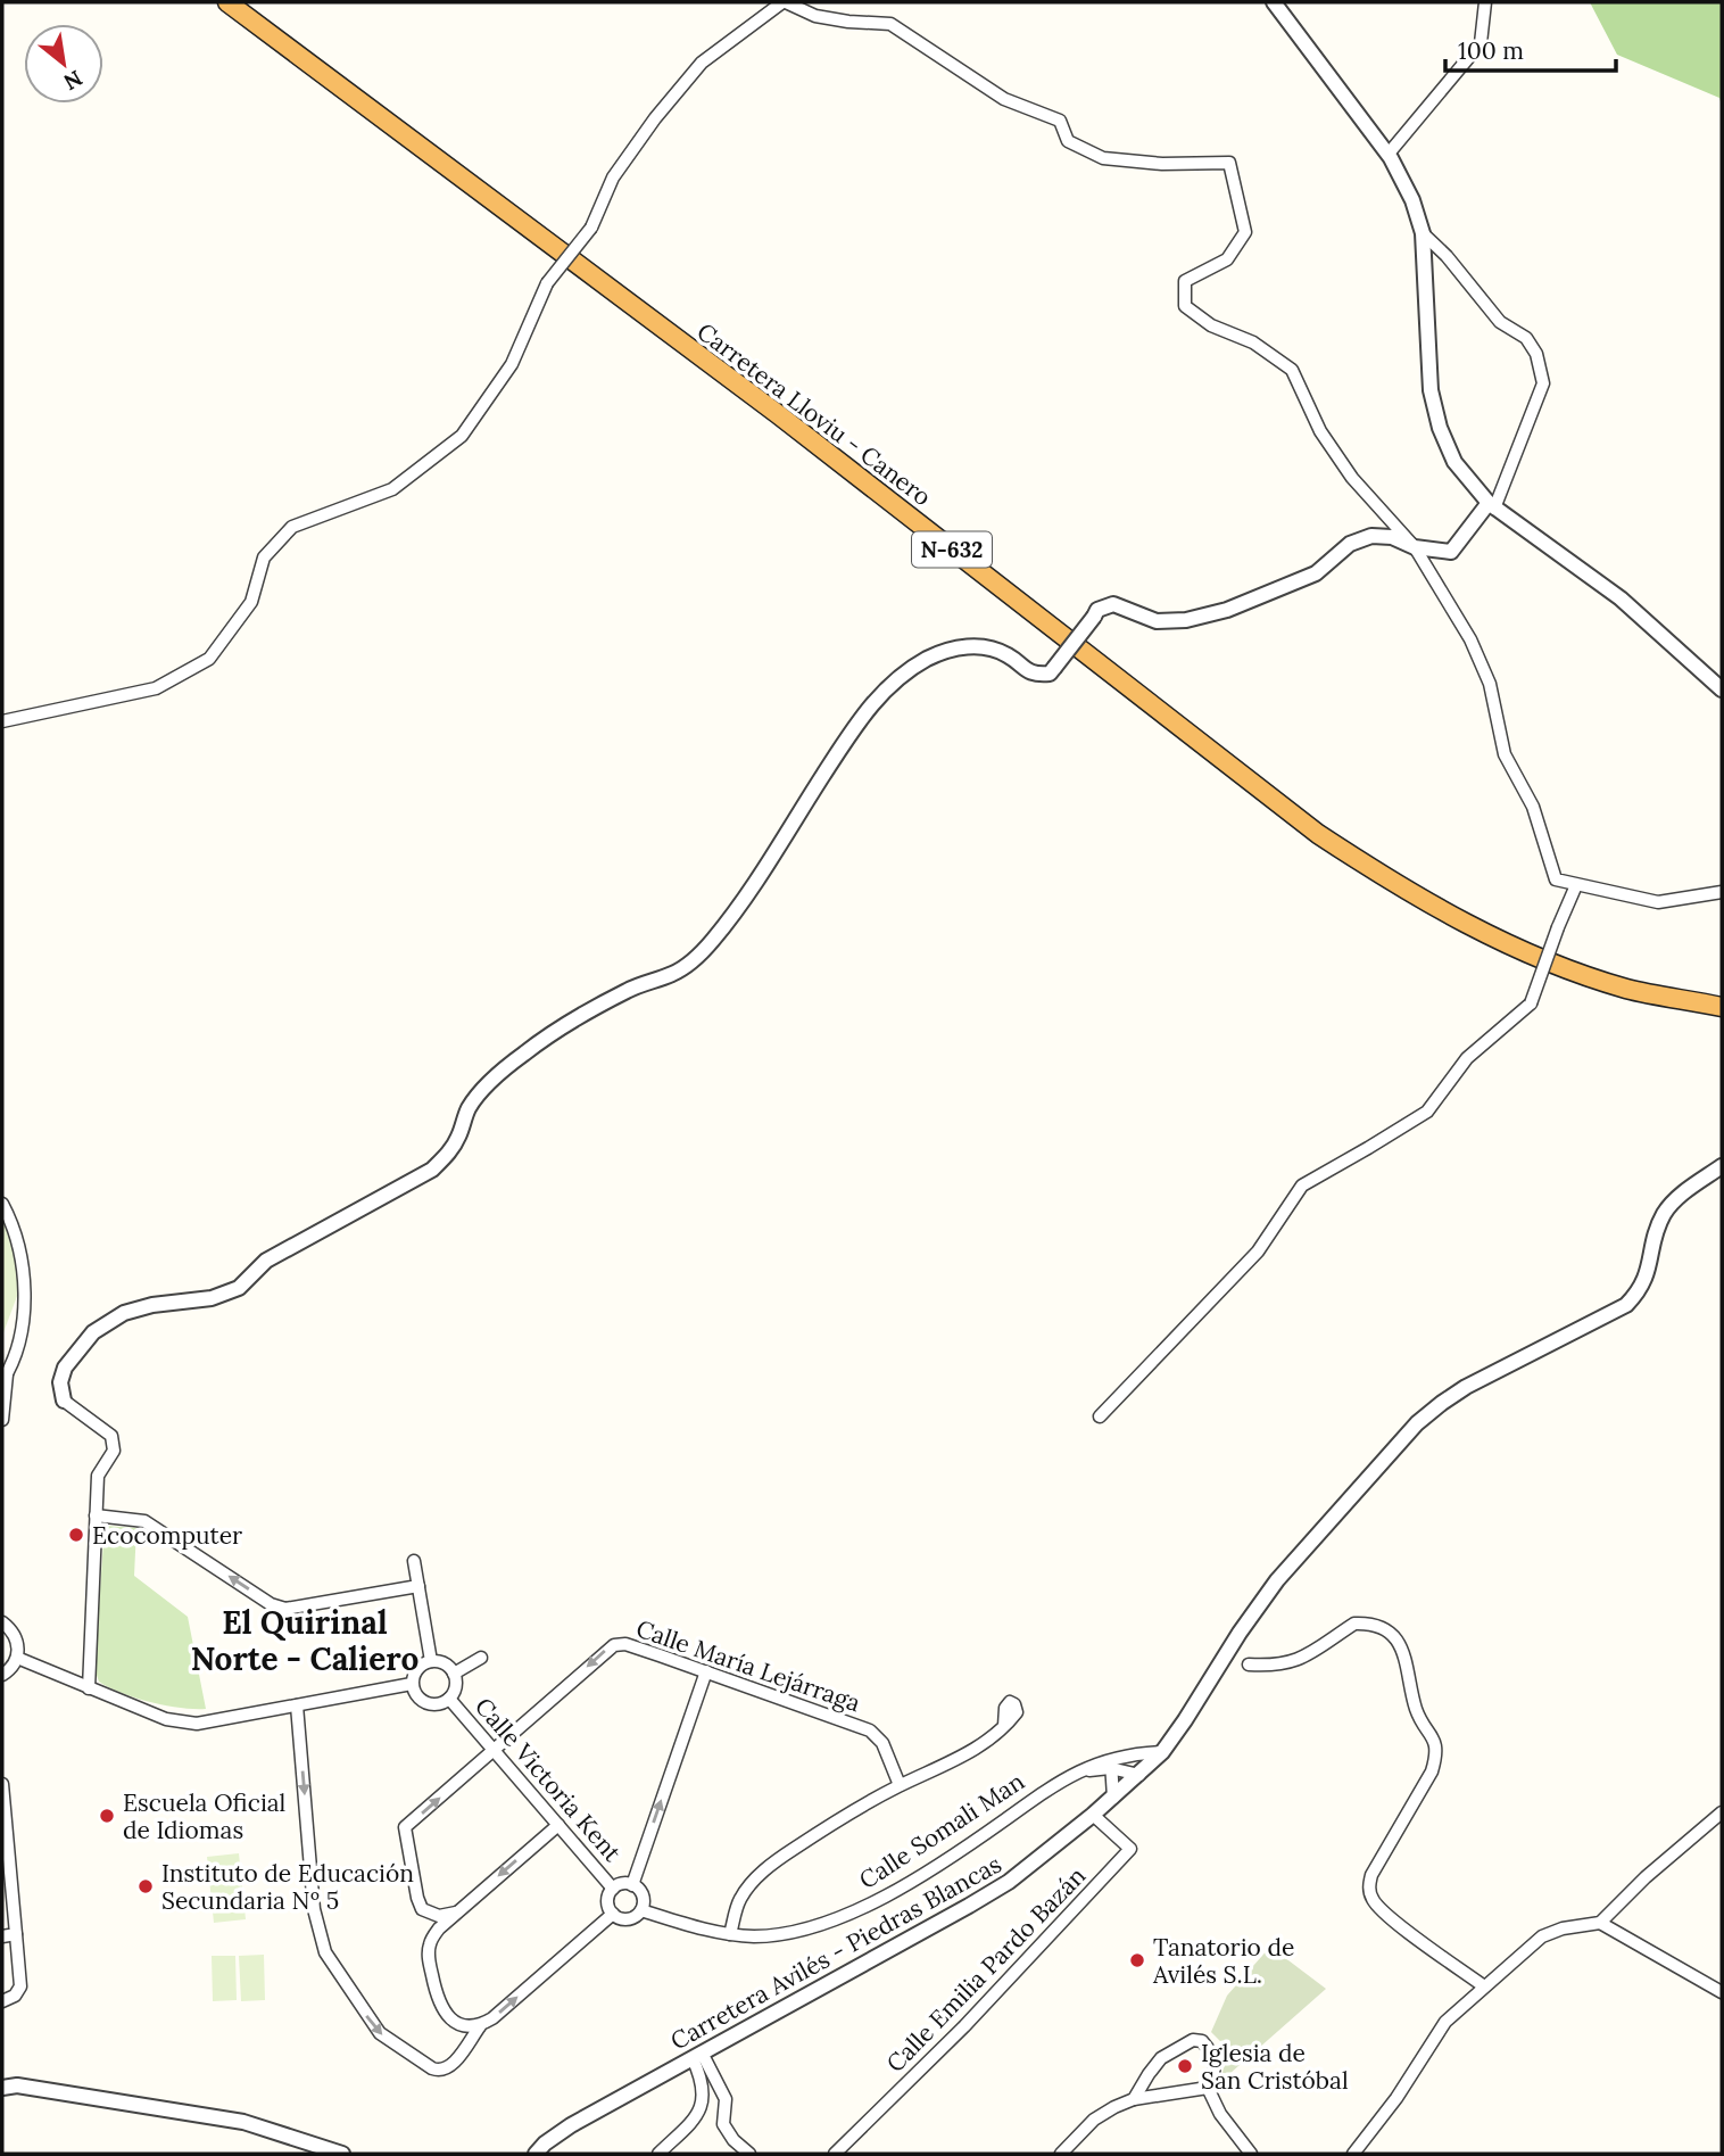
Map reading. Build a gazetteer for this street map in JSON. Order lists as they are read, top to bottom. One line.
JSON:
{"streets":{"highway":["Carretera Lloviu - Canero","N-632"],"street":["Calle María Lejárraga","Calle Victoria Kent","Calle Somali Man","Carretera Avilés - Piedras Blancas","Calle Emilia Pardo Bazán"]},"crossings":[["Calle María Lejárraga","Calle Victoria Kent"],["Calle Victoria Kent","Calle Somali Man"],["Calle Somali Man","Carretera Avilés - Piedras Blancas"],["Carretera Avilés - Piedras Blancas","Calle Emilia Pardo Bazán"]],"one_way":["Calle María Lejárraga"],"districts":["El Quirinal Norte - Caliero"],"places":["Ecocomputer","Escuela Oficial de Idiomas","Instituto de Educación Secundaria Nº 5","Tanatorio de Avilés S.L.","Iglesia de San Cristóbal"],"scale_bar":"100 m","north":"bottom right"}
